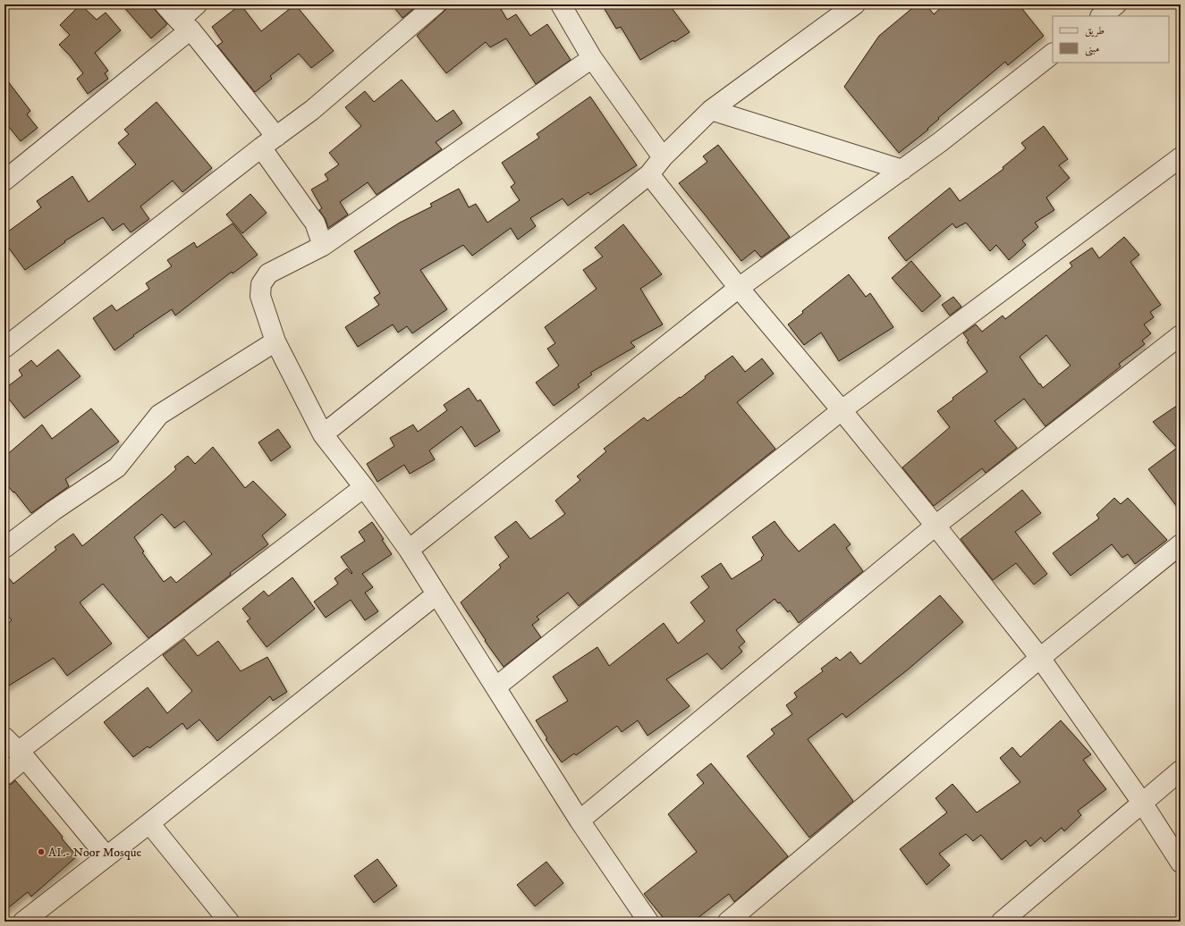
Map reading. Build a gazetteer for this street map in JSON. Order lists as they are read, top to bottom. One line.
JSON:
{"places":["AL- Noor Mosque"],"legend":["طريق","مبنى"]}
